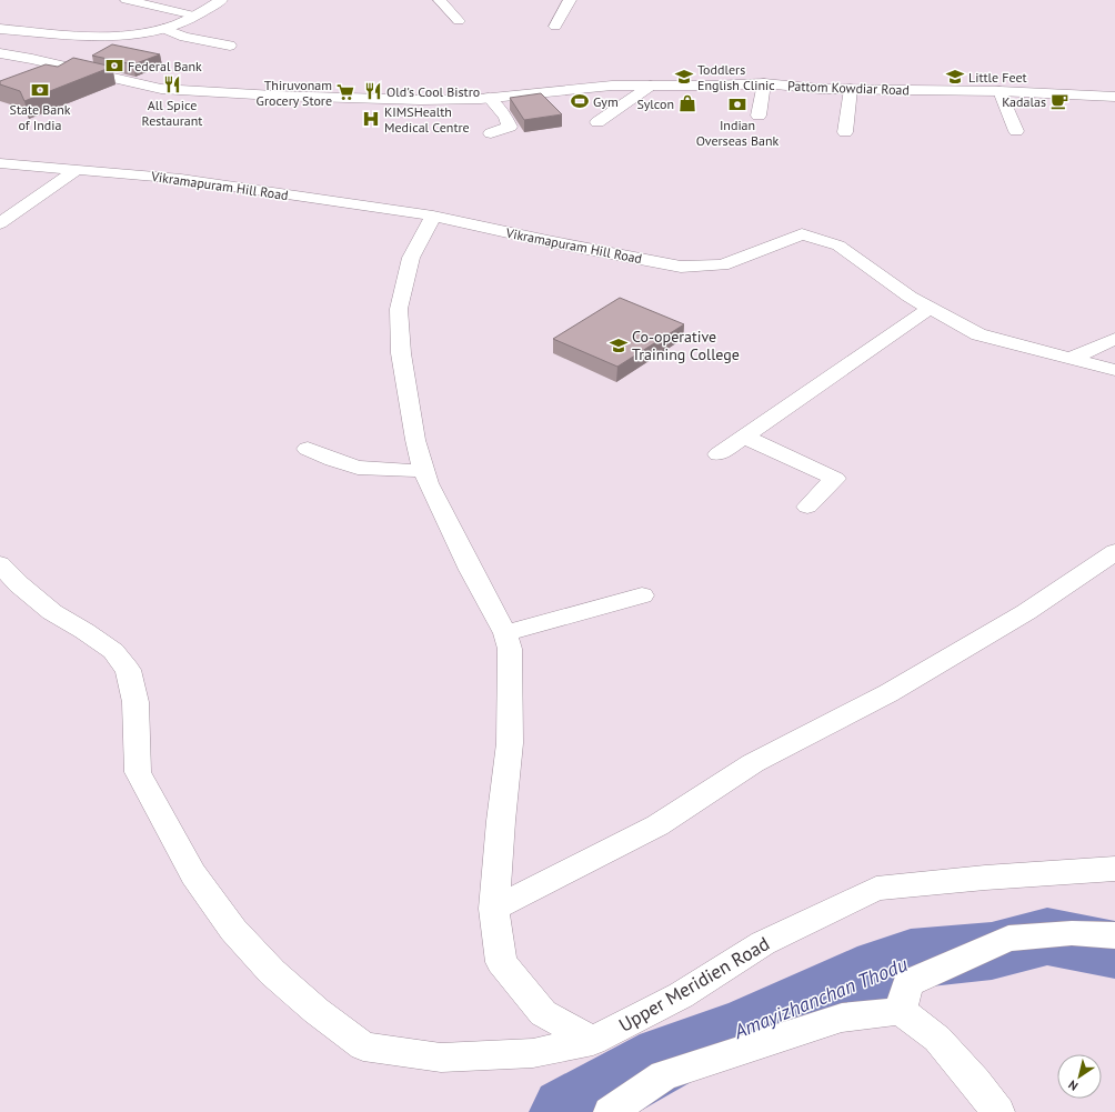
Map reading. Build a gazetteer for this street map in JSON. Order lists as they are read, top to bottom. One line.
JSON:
{"streets":{"main road":["Pattom Kowdiar Road"],"street":["Vikramapuram Hill Road","Upper Meridien Road"]},"water":["Amayizhanchan Thodu"],"places":{"bank":["Federal Bank","State Bank of India","Indian Overseas Bank"],"school or university":["Toddlers English Clinic","Little Feet","Co-operative Training College"],"restaurant":["All Spice Restaurant","Old's Cool Bistro"],"supermarket":["Thiruvonam Grocery Store"],"sports":["Gym"],"cafe":["Kadalas"],"shop":["Sylcon"],"hospital":["KIMSHealth Medical Centre"]},"north":"bottom left"}
